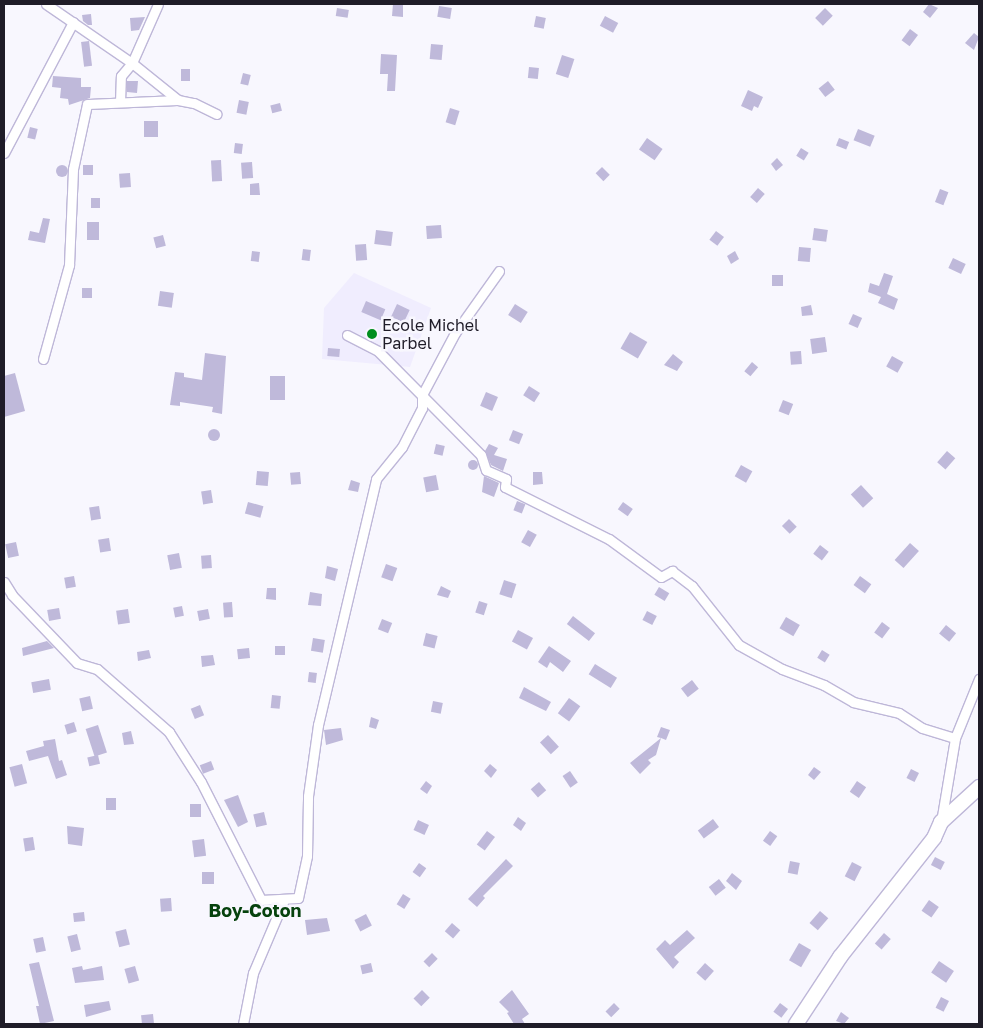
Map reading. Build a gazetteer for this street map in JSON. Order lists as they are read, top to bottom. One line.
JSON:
{"districts":["Boy-Coton"],"places":["Ecole Michel Parbel"]}
